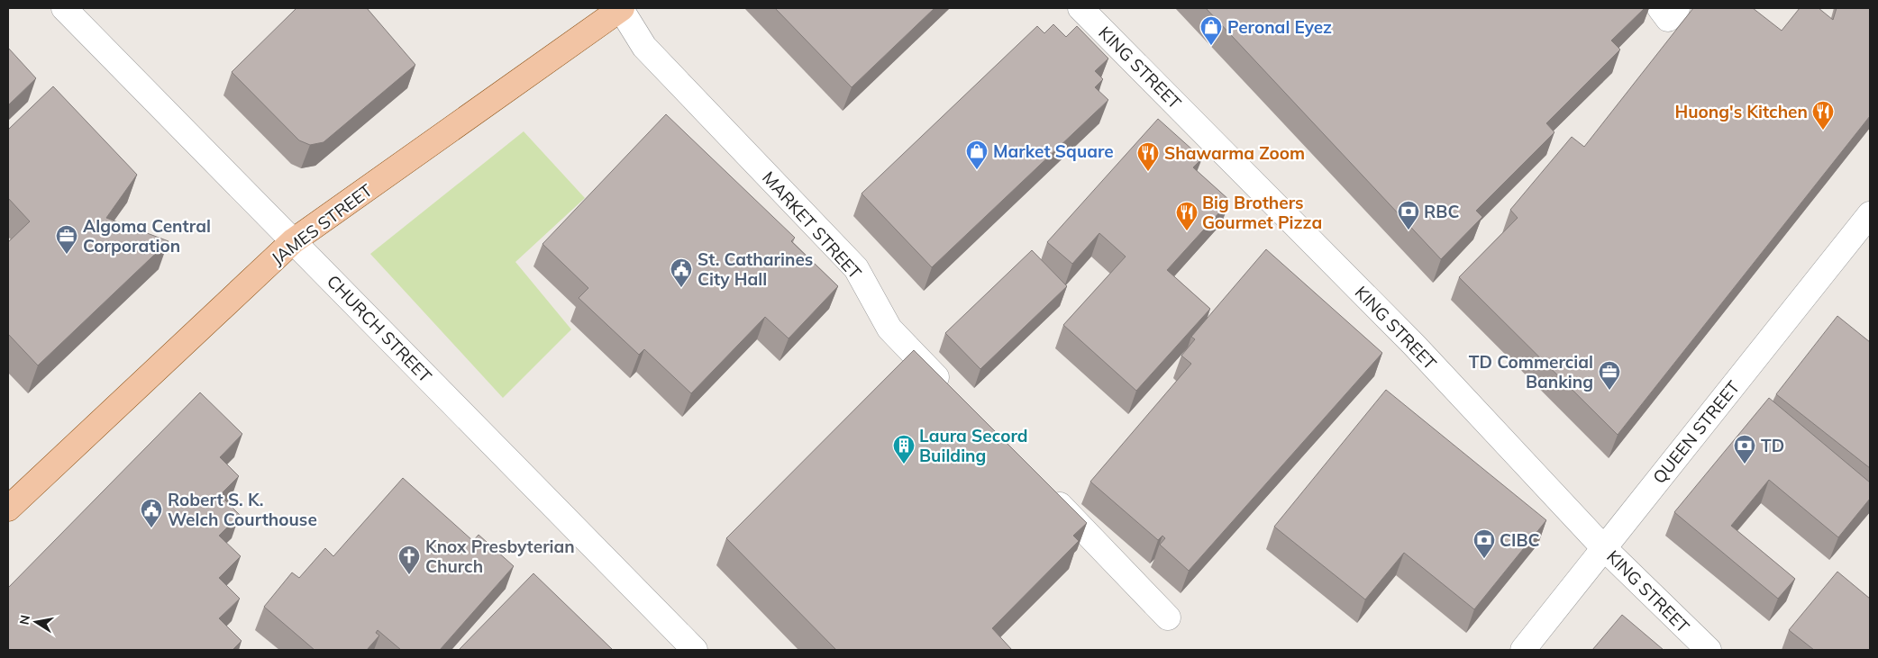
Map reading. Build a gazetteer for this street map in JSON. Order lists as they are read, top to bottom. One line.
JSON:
{"streets":{"main road":["JAMES STREET"],"street":["KING STREET","MARKET STREET","CHURCH STREET","QUEEN STREET"]},"crossings":[["KING STREET","QUEEN STREET"],["JAMES STREET","MARKET STREET"],["JAMES STREET","CHURCH STREET"]],"places":{"shop":["Peronal Eyez","Market Square"],"restaurant":["Huong's Kitchen","Shawarma Zoom","Big Brothers Gourmet Pizza"],"bank":["RBC","TD","CIBC"],"office":["Algoma Central Corporation","TD Commercial Banking"],"public building":["St. Catharines City Hall","Robert S. K. Welch Courthouse"],"building":["Laura Secord Building"],"church":["Knox Presbyterian Church"]},"north":"left"}
